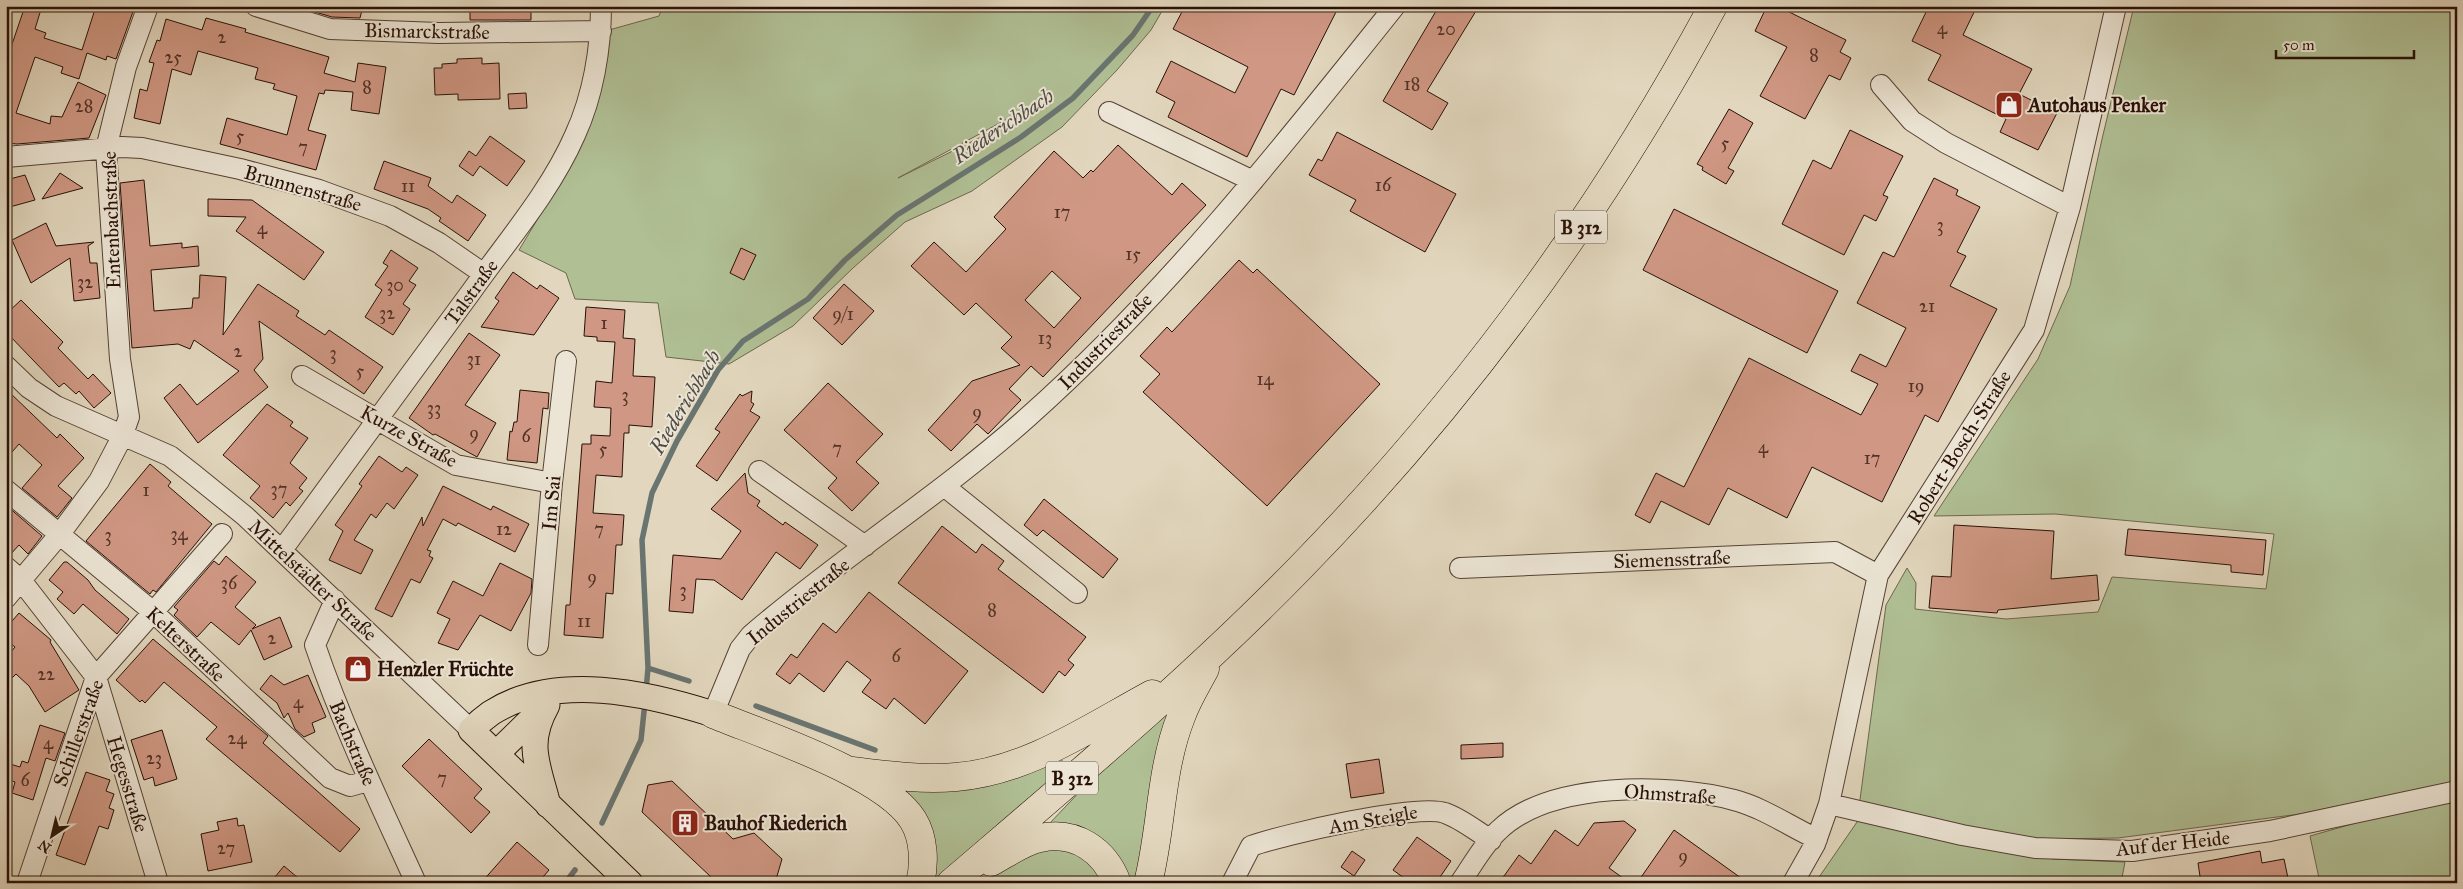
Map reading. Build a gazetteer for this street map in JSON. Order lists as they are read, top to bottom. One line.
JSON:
{"streets":{"highway":["B 312"],"main road":["Mittelstädter Straße"],"street":["Bismarckstraße","Brunnenstraße","Entenbachstraße","Talstraße","Industriestraße","Kurze Straße","Robert-Bosch-Straße","Im Sai","Siemensstraße","Kelterstraße","Schillerstraße","Bachstraße","Hegesstraße","Ohmstraße","Am Steigle","Auf der Heide"]},"crossings":[["Bismarckstraße","Talstraße"],["Brunnenstraße","Entenbachstraße"],["Brunnenstraße","Talstraße"],["Entenbachstraße","Mittelstädter Straße"],["Entenbachstraße","Kelterstraße"],["Entenbachstraße","Hegesstraße"],["Talstraße","Kurze Straße"],["Talstraße","Mittelstädter Straße"],["Kurze Straße","Im Sai"],["Robert-Bosch-Straße","Siemensstraße"],["Robert-Bosch-Straße","Ohmstraße"],["Robert-Bosch-Straße","Auf der Heide"],["Mittelstädter Straße","Bachstraße"],["Kelterstraße","Schillerstraße"],["Kelterstraße","Bachstraße"],["Schillerstraße","Hegesstraße"],["Ohmstraße","Am Steigle"]],"water":["Riederichbach"],"places":{"shop":["Autohaus Penker","Henzler Früchte"],"building":["Bauhof Riederich"]},"house_numbers":["4","20","2","8","25","18","8","28","5","5","7","16","11","17","3","4","15","32","30","21","32","9/1","1","13","2","3","31","5","14","19","3","33","9","9","6","4","7","5","17","37","1","12","7","34","3","9","36","3","8","11","2","6","22","4","24","4","23","7","6","27","9"],"scale_bar":"50 m","north":"bottom left"}
